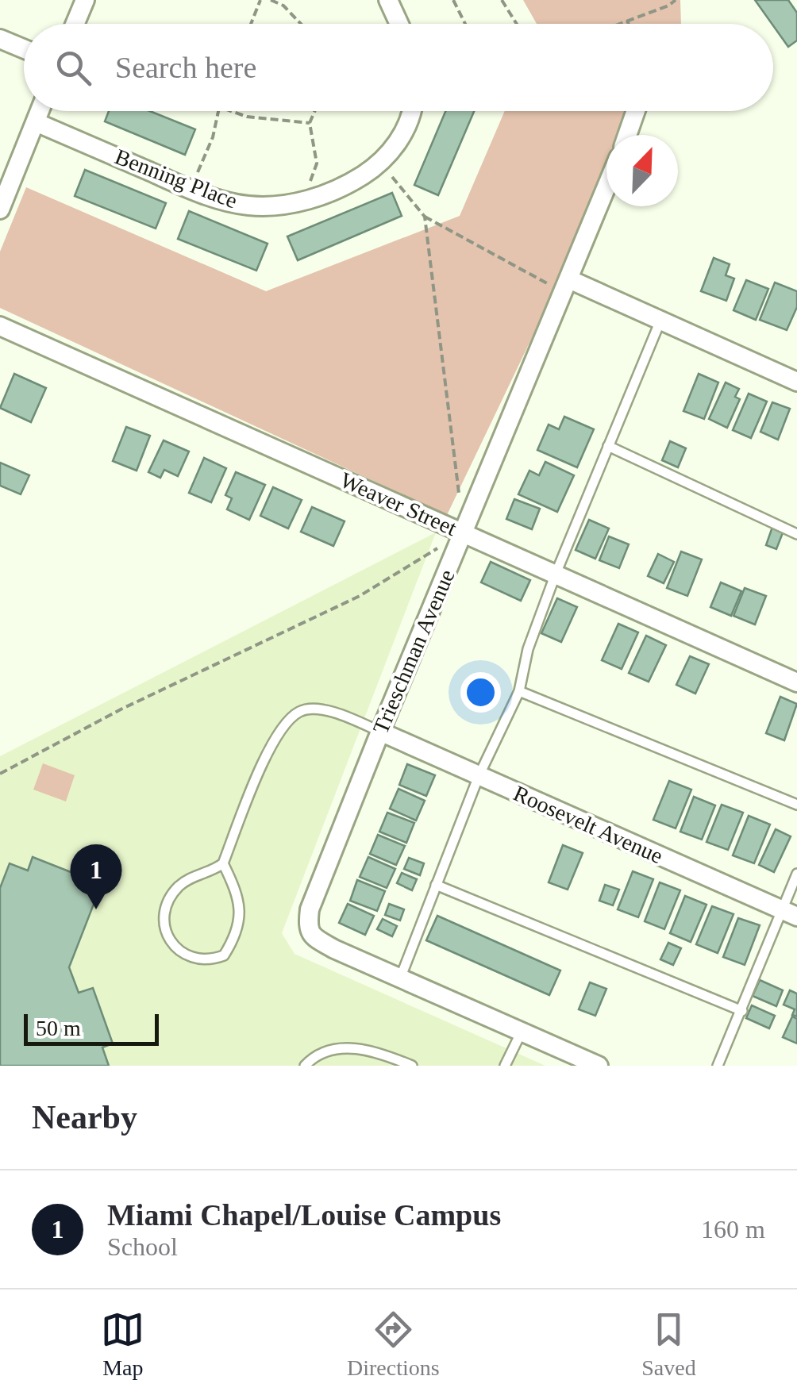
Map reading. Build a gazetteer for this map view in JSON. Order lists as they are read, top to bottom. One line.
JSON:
{"streets":{"street":["Benning Place","Weaver Street","Trieschman Avenue","Roosevelt Avenue"]},"crossings":[["Weaver Street","Trieschman Avenue"],["Trieschman Avenue","Roosevelt Avenue"]],"scale_bar":"50 m","north":"top right","page":{"search":"Search here","pins":"1","scale":"50 m","heading":"Nearby","list":[{"mark":"1","name":"Miami Chapel/Louise Campus","note":"School","value":"160 m"}],"nav":["Map","Directions","Saved"]}}
